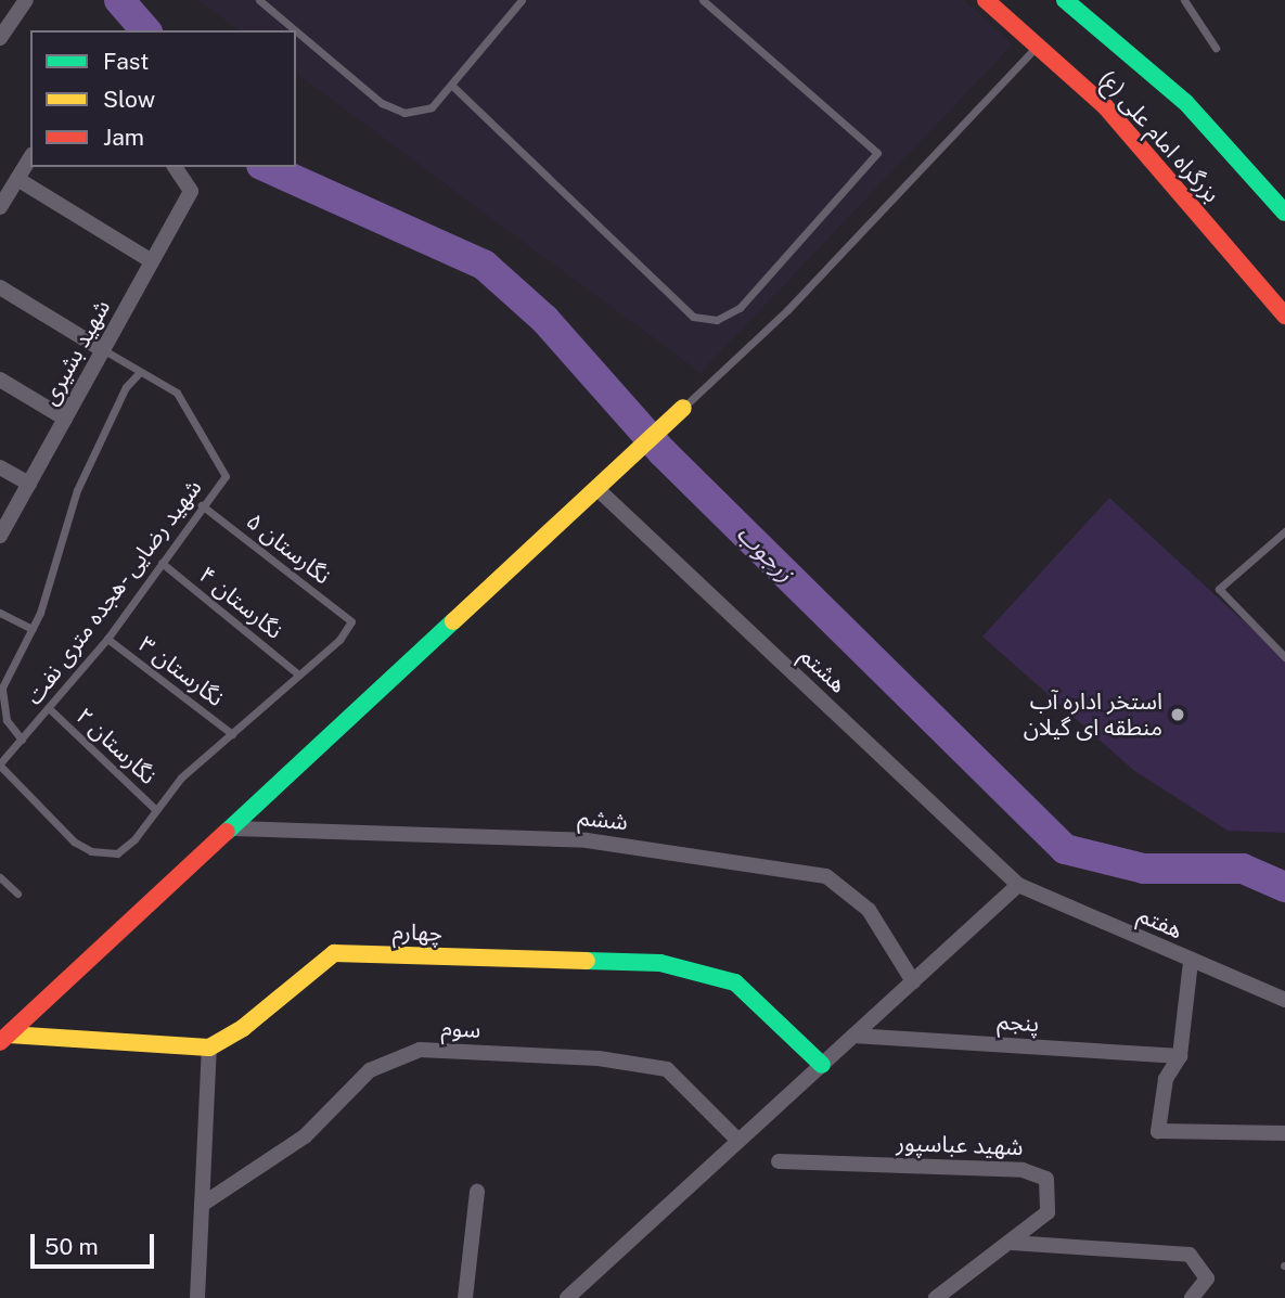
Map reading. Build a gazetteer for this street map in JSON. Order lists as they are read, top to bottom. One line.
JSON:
{"streets":{"main road":["بزرگراه امام علی (ع)","چهارم"],"street":["شهید بشیری","هشتم","ششم","هفتم","پنجم","سوم","شهید عباسپور"],"lane":["نگارستان ۵","شهید رضایی -هجده متری نفت","نگارستان ۴","نگارستان ۳","نگارستان ۲"]},"crossings":[["نگارستان ۵","شهید رضایی -هجده متری نفت"],["نگارستان ۵","نگارستان ۴"],["شهید رضایی -هجده متری نفت","نگارستان ۴"],["شهید رضایی -هجده متری نفت","نگارستان ۳"],["شهید رضایی -هجده متری نفت","نگارستان ۲"],["هشتم","هفتم"]],"water":["زرجوب"],"places":["استخر اداره آب منطقه ای گیلان"],"legend":["Fast","Slow","Jam"],"scale_bar":"50 m"}
